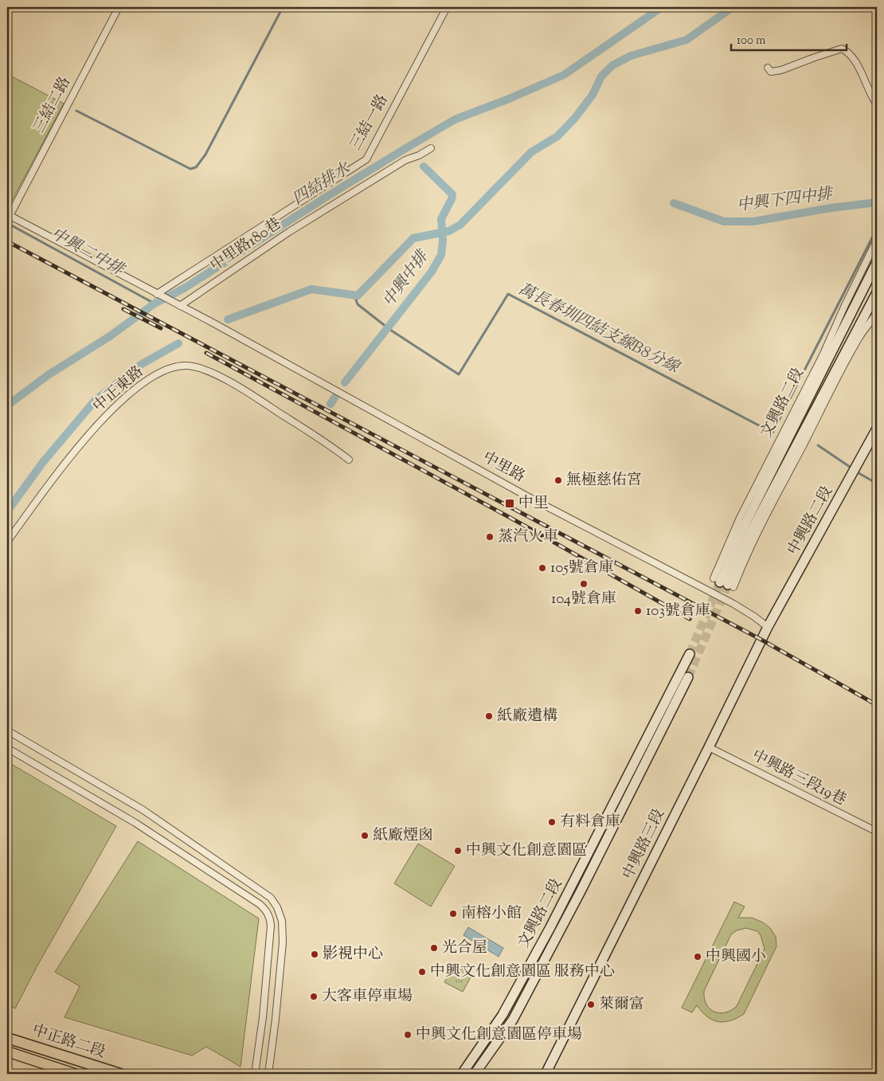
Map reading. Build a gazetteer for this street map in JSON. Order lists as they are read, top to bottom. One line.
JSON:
{"streets":{"main road":["中正路二段"],"street":["三結二路","三結一路","中里路180巷","中正東路","文興路二段","中里路","中興路二段","中興路三段19巷","中興路三段"]},"crossings":[["三結一路","中里路"],["中里路180巷","中里路"],["中里路","中興路二段"],["中里路","中興路三段"],["中興路二段","中興路三段"],["中興路三段19巷","中興路三段"]],"water":["四結排水","中興下四中排","中興二中排","中興中排","萬長春圳四結支線B8分線"],"places":{"other":["無極慈佑宮","蒸汽火車","105號倉庫","104號倉庫","103號倉庫","紙廠遺構","有料倉庫","紙廠煙囪","中興文化創意園區","南榕小館","光合屋","影視中心","中興國小","中興文化創意園區 服務中心","大客車停車場","萊爾富","中興文化創意園區停車場"],"transit":["中里"]},"scale_bar":"100 m"}
